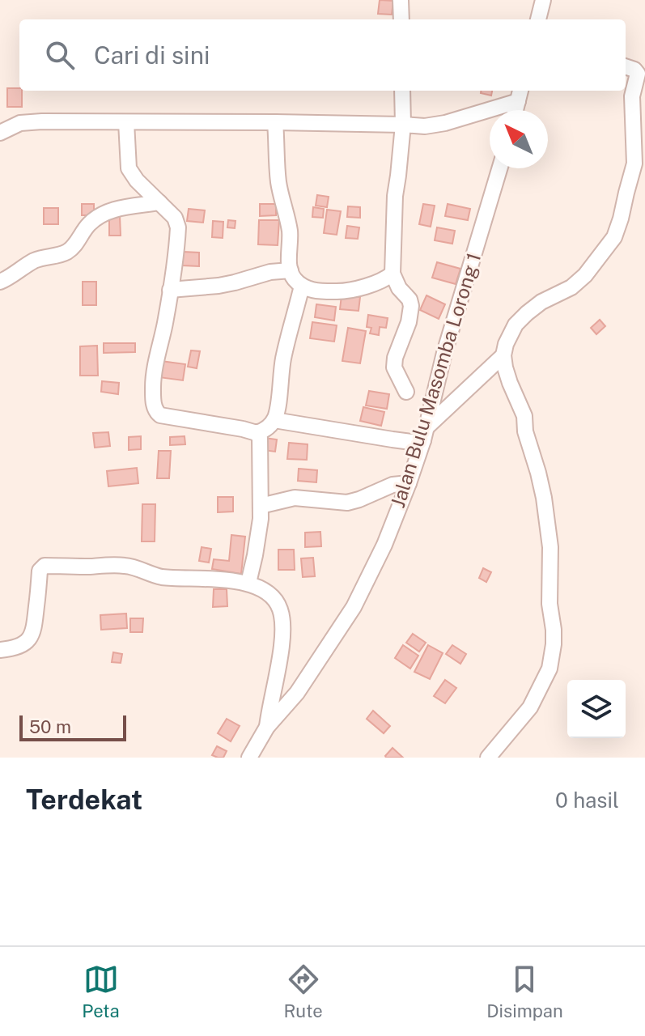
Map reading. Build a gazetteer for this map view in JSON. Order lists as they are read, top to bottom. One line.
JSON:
{"streets":{"street":["Jalan Bulu Masomba Lorong 1"]},"scale_bar":"50 m","north":"top left","page":{"search":"Cari di sini","scale":"50 m","heading":["Terdekat","0 hasil"],"nav":["Peta","Rute","Disimpan"]}}
